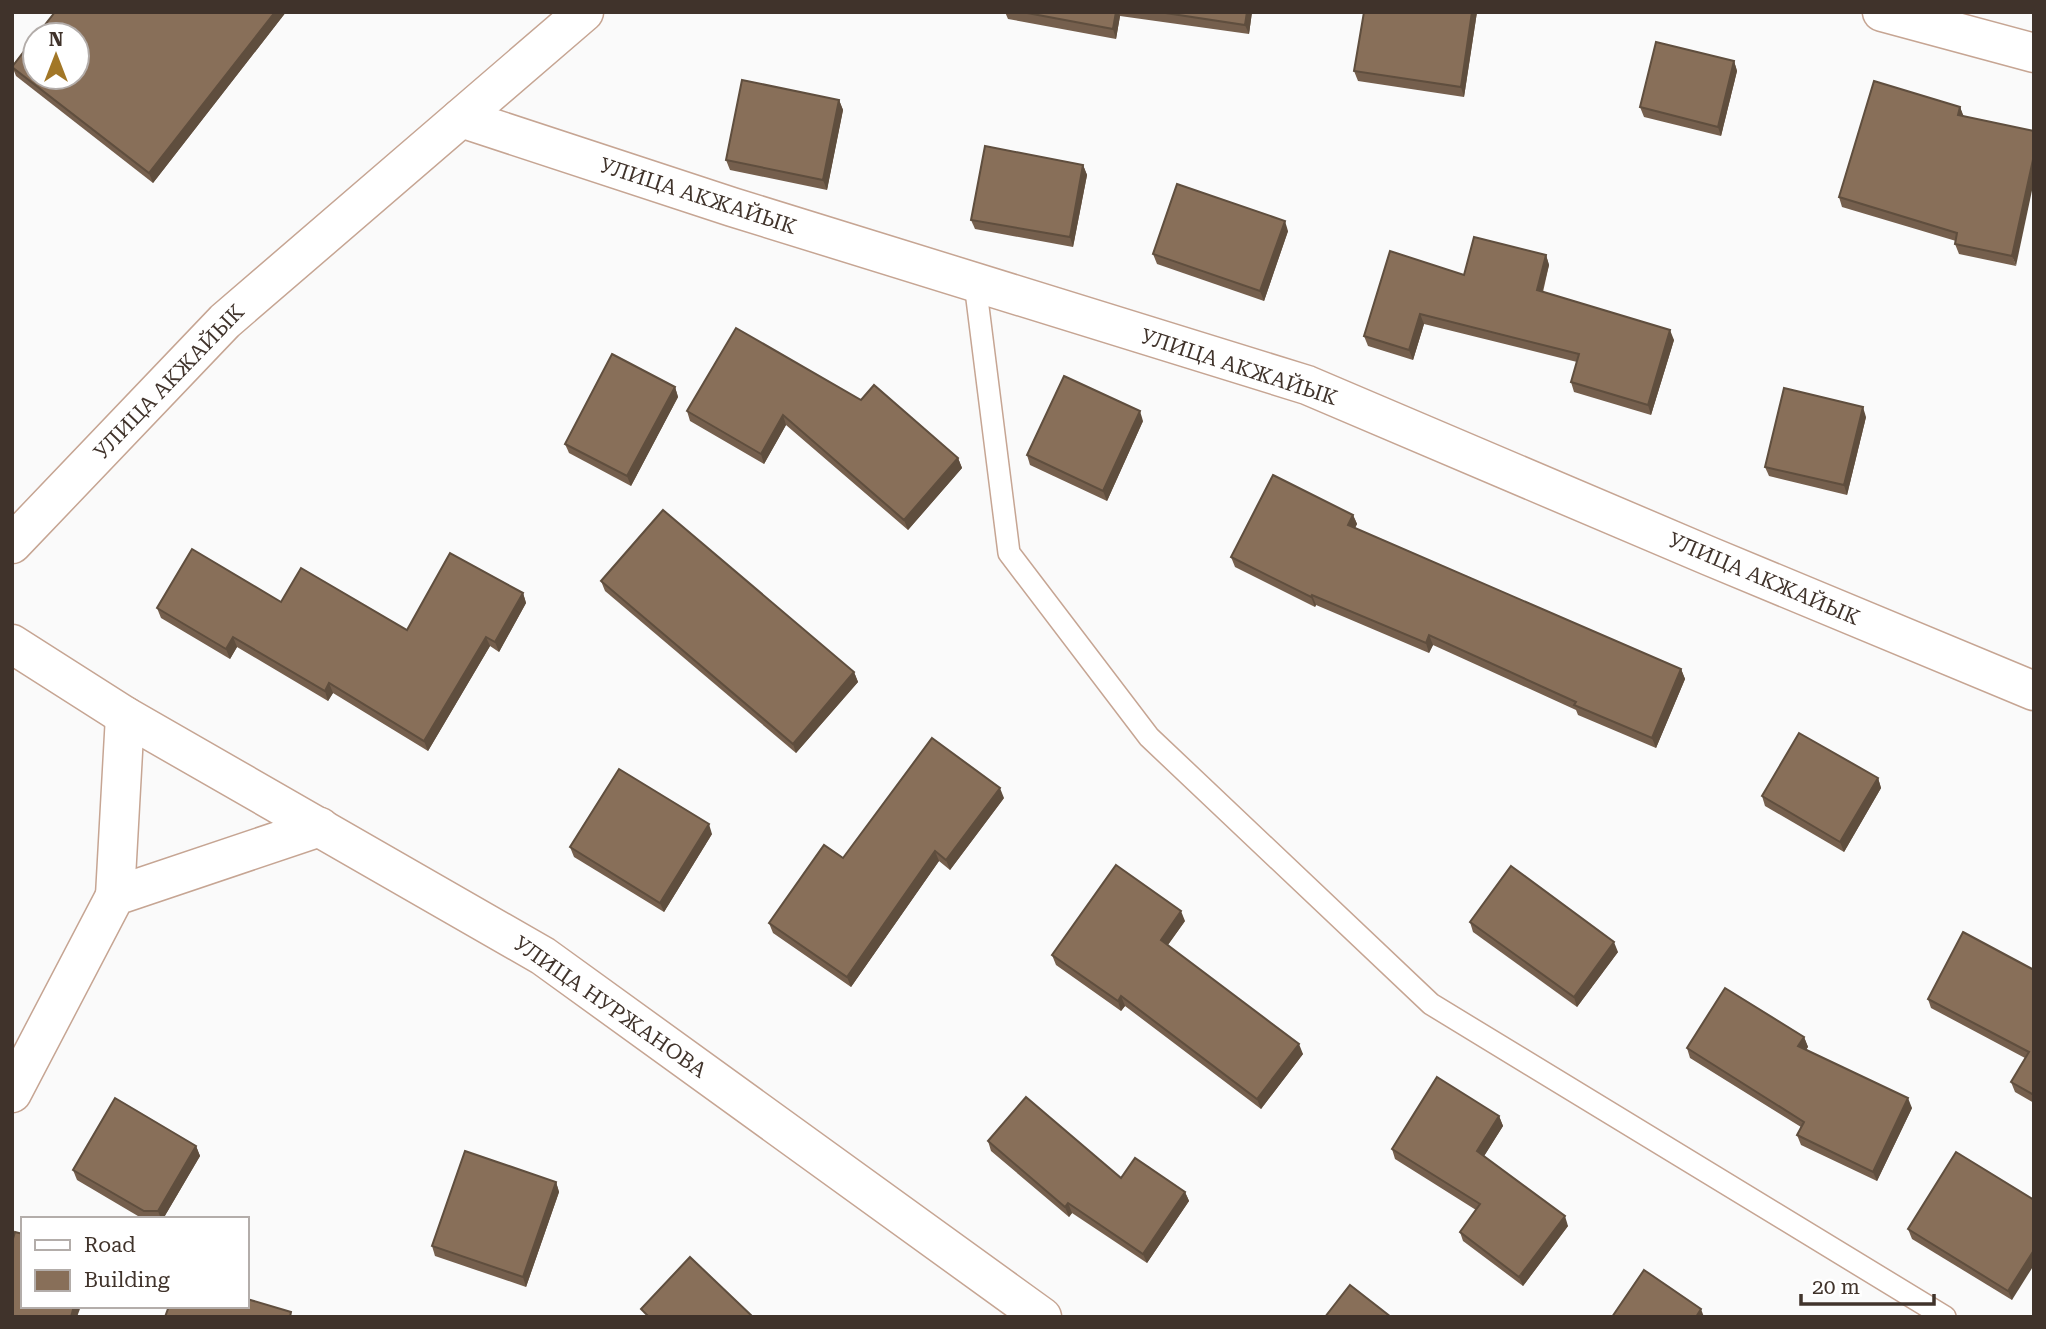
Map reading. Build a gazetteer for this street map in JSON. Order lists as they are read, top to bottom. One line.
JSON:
{"streets":{"street":["УЛИЦА АКЖАЙЫК","УЛИЦА НУРЖАНОВА"]},"legend":["Road","Building"],"scale_bar":"20 m","north":"top"}
